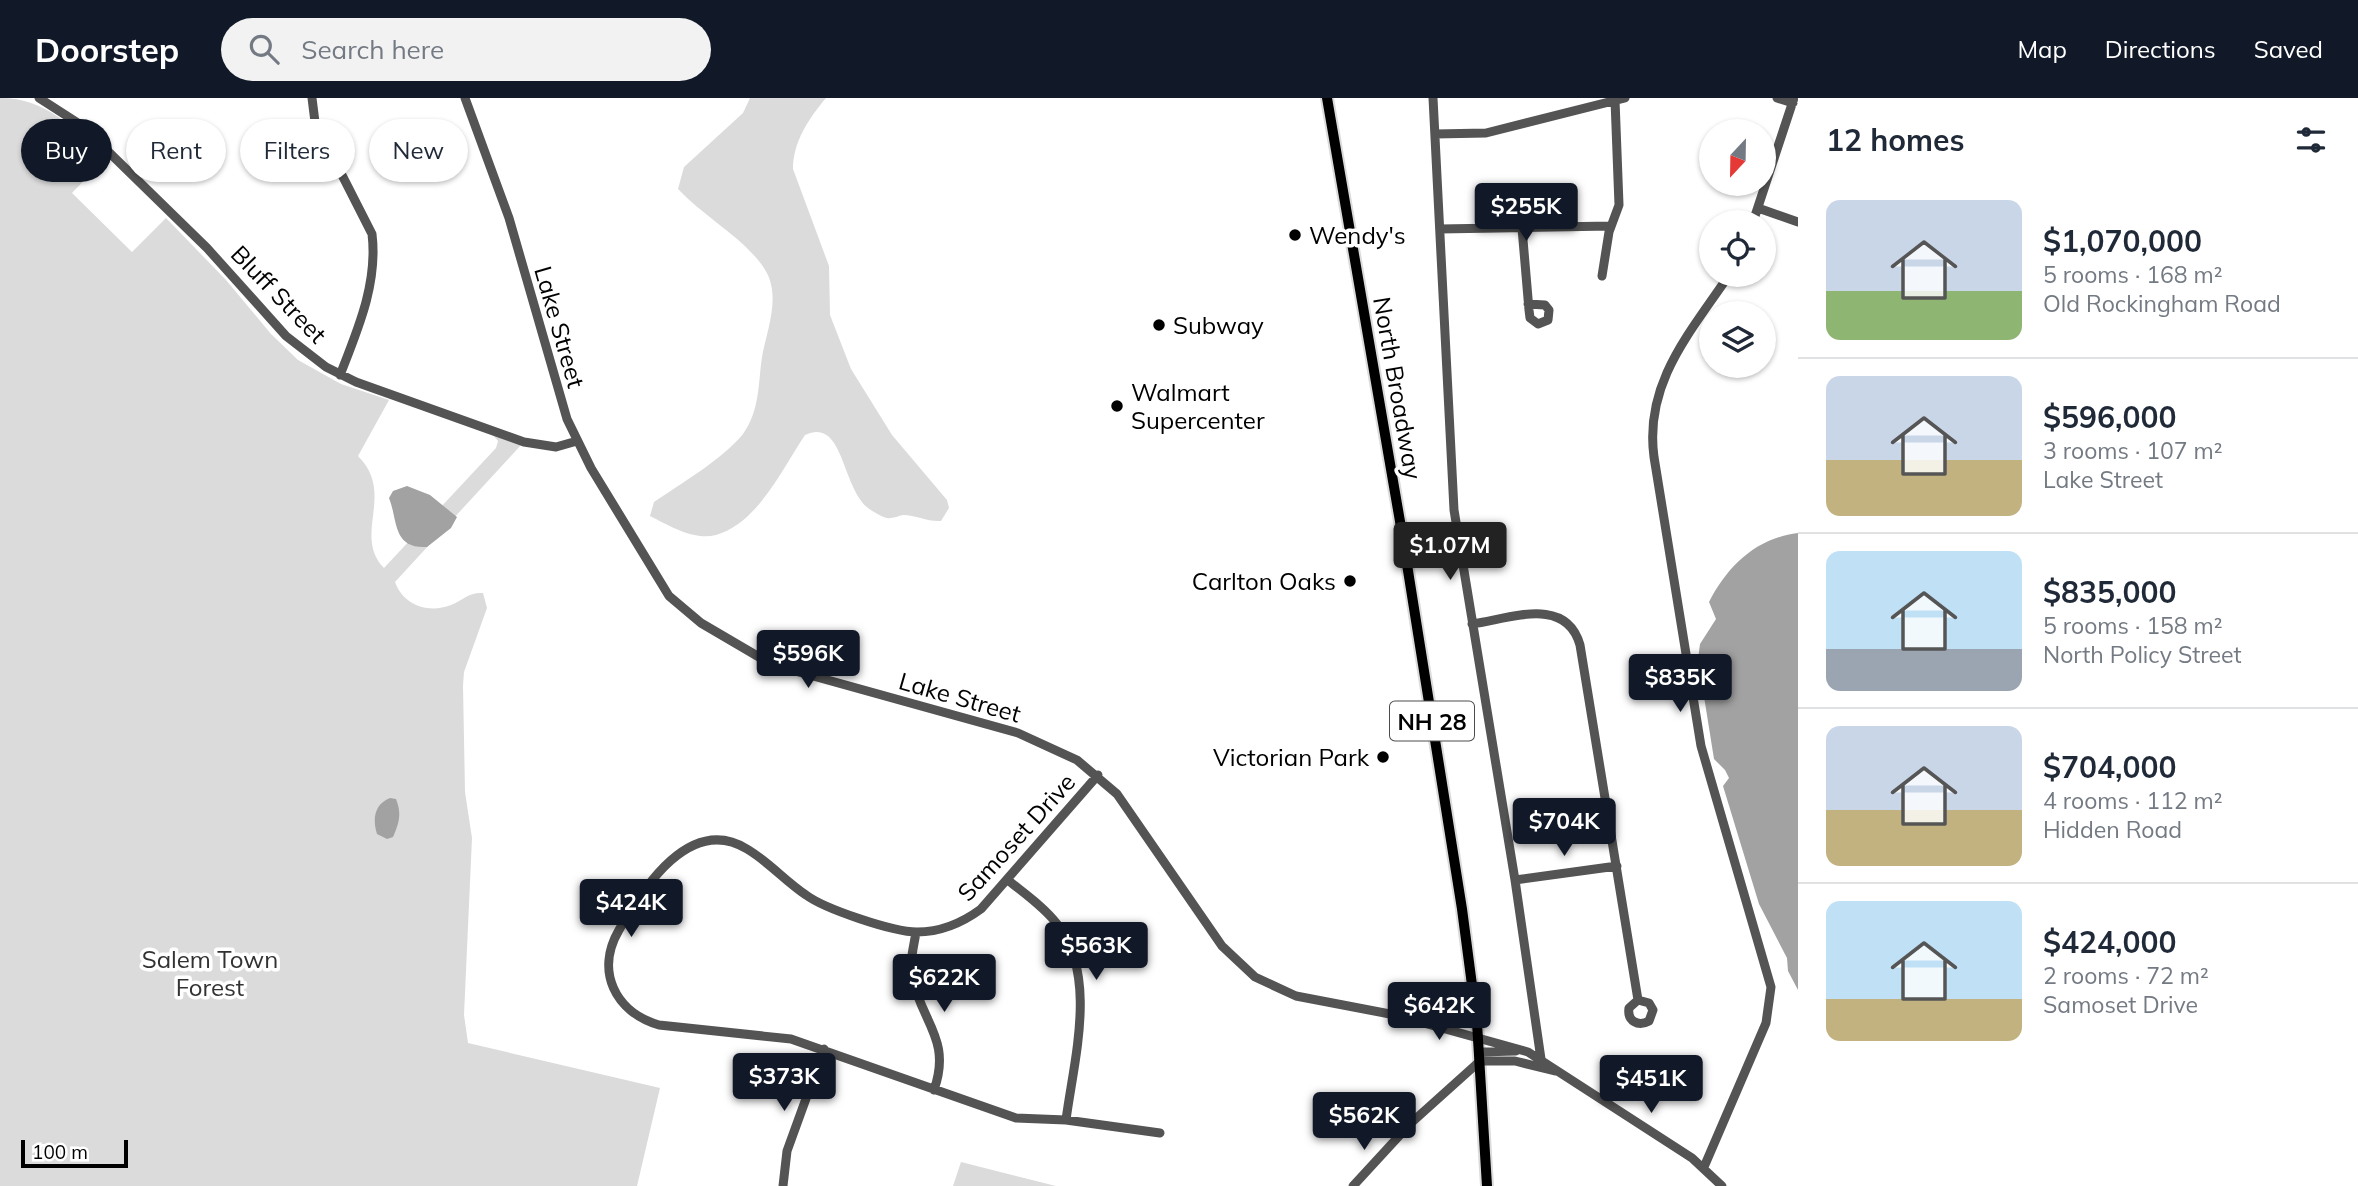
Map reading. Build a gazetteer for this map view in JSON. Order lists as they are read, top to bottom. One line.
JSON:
{"streets":{"main road":["North Broadway","NH 28"],"street":["Bluff Street","Lake Street","Samoset Drive"]},"crossings":[["Bluff Street","Lake Street"],["Lake Street","North Broadway"],["Lake Street","Samoset Drive"]],"parks":["Salem Town Forest"],"places":["Wendy's","Subway","Walmart Supercenter","Carlton Oaks","Victorian Park"],"scale_bar":"100 m","north":"bottom","page":{"header":"Doorstep","search":"Search here","nav":["Map","Directions","Saved"],"heading":"12 homes","chip":["Buy","Rent","Filters","New"],"list":[{"name":"$1,070,000","note":"5 rooms · 168 m² · Old Rockingham Road"},{"name":"$596,000","note":"3 rooms · 107 m² · Lake Street"},{"name":"$835,000","note":"5 rooms · 158 m² · North Policy Street"},{"name":"$704,000","note":"4 rooms · 112 m² · Hidden Road"},{"name":"$424,000","note":"2 rooms · 72 m² · Samoset Drive"}],"price":["$255K","$1.07M","$596K","$835K","$704K","$424K","$563K","$622K","$642K","$373K","$451K","$562K"],"scale":"100 m"}}
